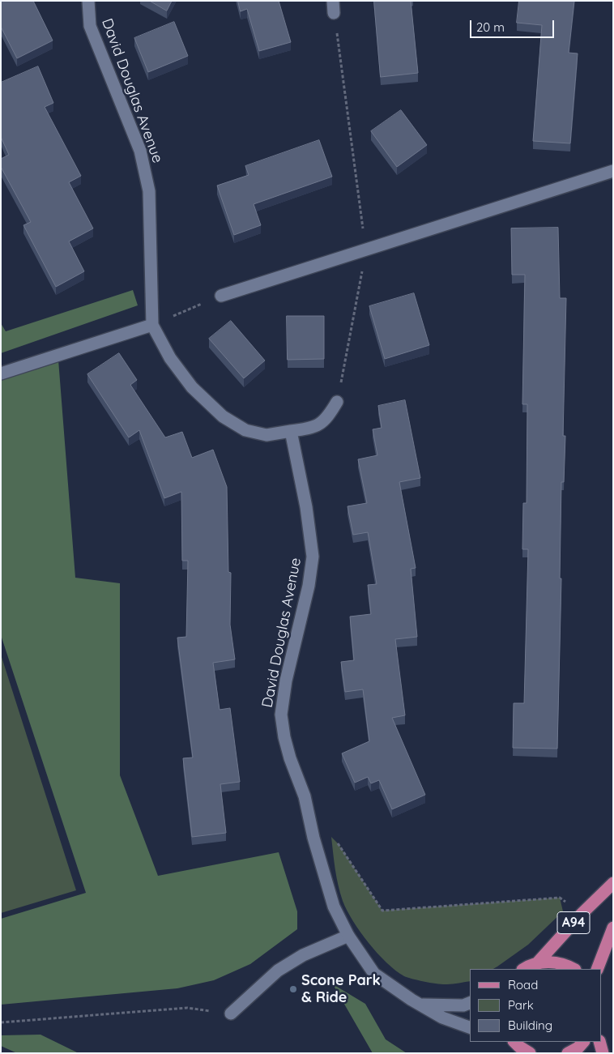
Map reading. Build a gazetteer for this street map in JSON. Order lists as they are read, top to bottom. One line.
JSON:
{"streets":{"main road":["A94"],"street":["David Douglas Avenue"]},"places":["Scone Park & Ride"],"legend":["Road","Park","Building"],"scale_bar":"20 m"}
